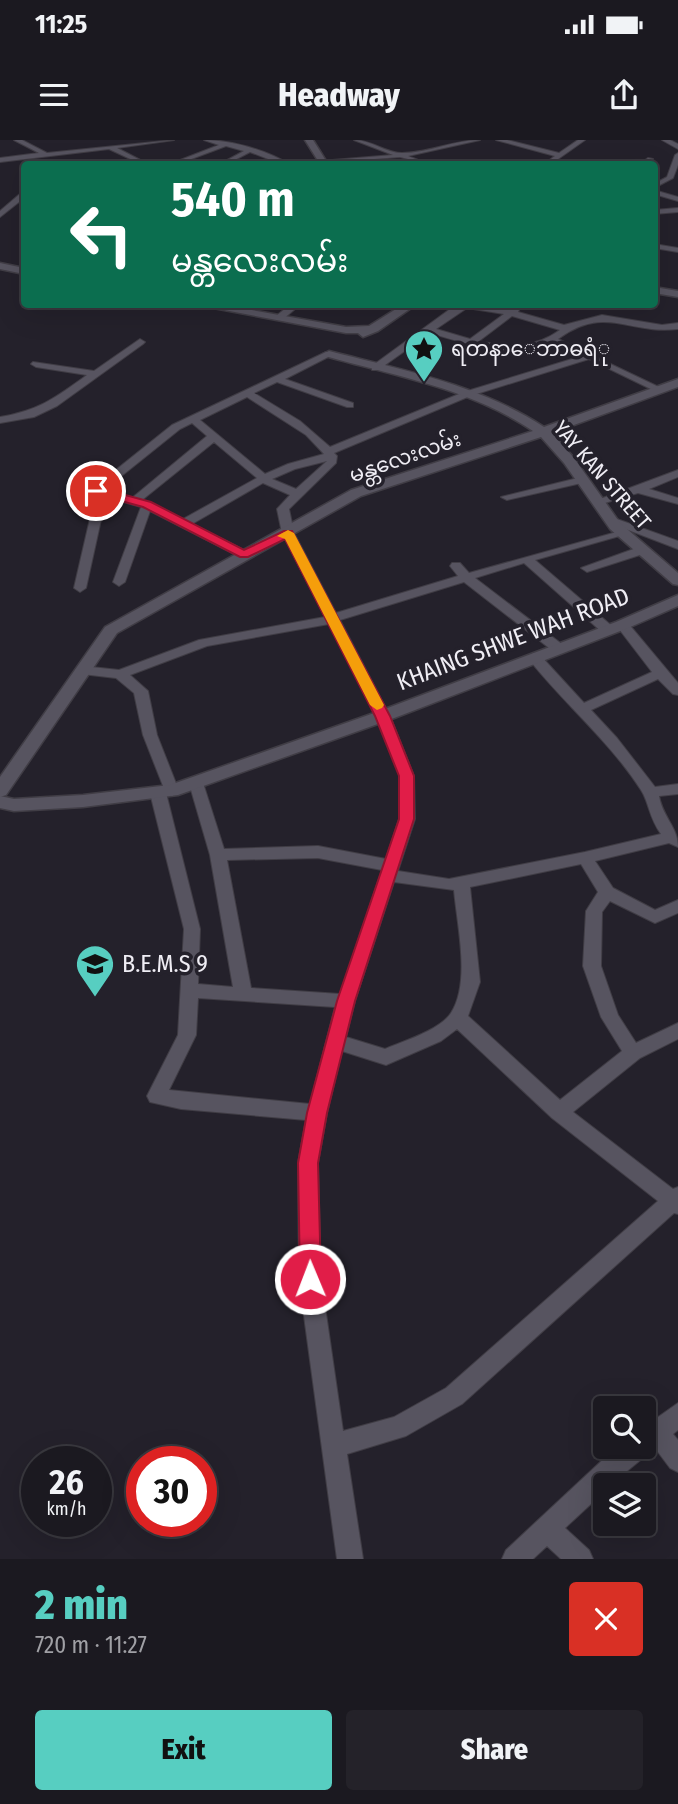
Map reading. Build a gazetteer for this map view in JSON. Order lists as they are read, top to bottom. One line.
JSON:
{"streets":{"main road":["မန္တလေးလမ်း","YAY KAN STREET","KHAING SHWE WAH ROAD"]},"crossings":[["မန္တလေးလမ်း","YAY KAN STREET"]],"places":{"place":["ရတနာေဘာဓရံု"],"school or university":["B.E.M.S 9"]},"page":{"status":"11:25","header":"Headway","turn":["540 m","မန္တလေးလမ်း"],"speed":"26 km/h","limit":"30","heading":["2 min","720 m · 11:27"],"buttons":["Exit","Share"]}}
